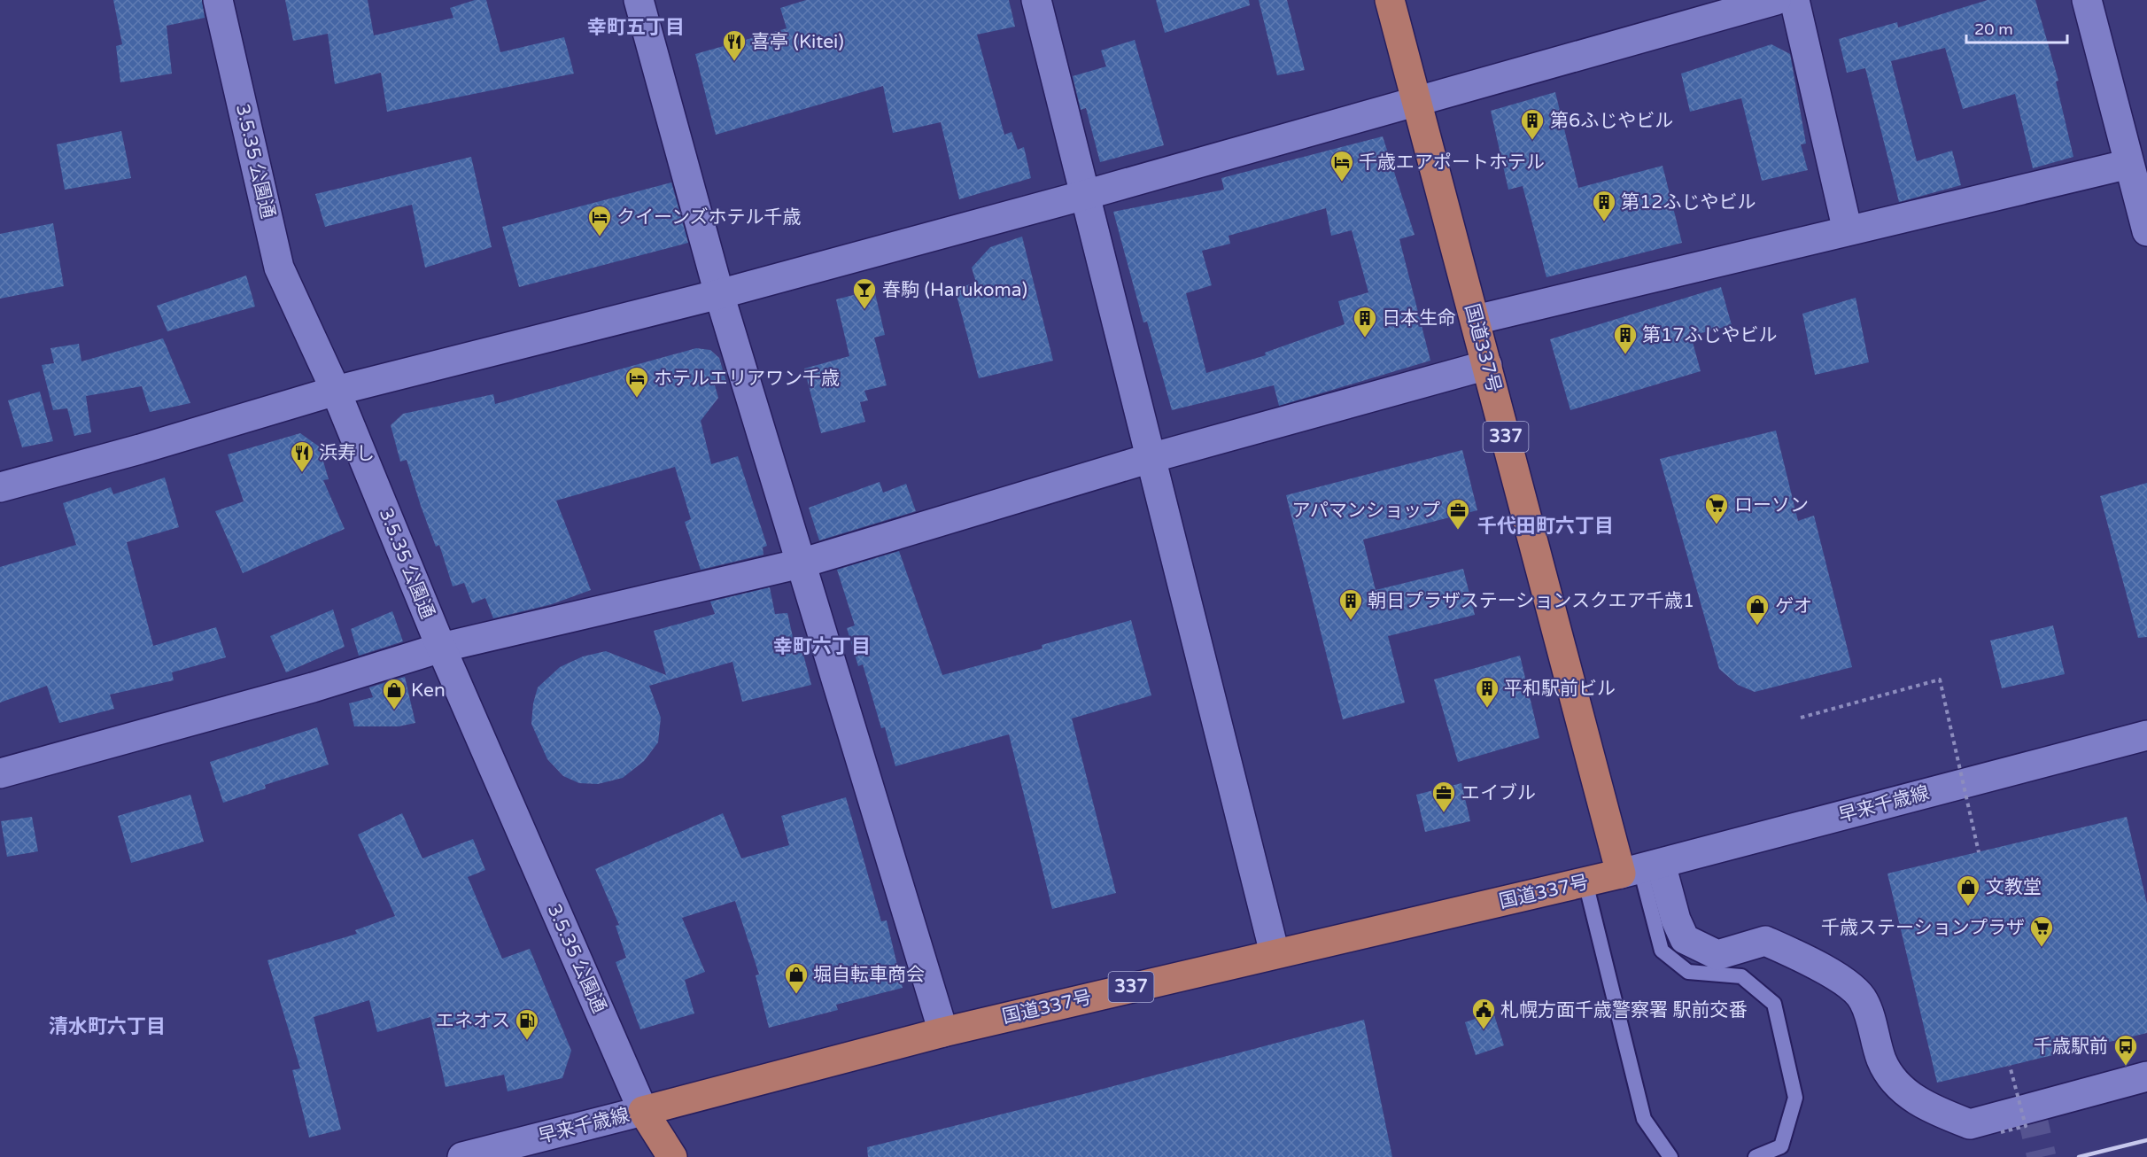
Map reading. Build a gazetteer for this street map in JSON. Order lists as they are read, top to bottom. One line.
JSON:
{"streets":{"highway":["国道337号","337"],"street":["3.5.35 公園通","早来千歳線"]},"crossings":[["3.5.35 公園通","国道337号"],["3.5.35 公園通","早来千歳線"],["国道337号","早来千歳線"]],"districts":["幸町五丁目","千代田町六丁目","幸町六丁目","清水町六丁目"],"places":{"restaurant":["喜亭 (Kitei)","浜寿し"],"building":["第6ふじやビル","第12ふじやビル","日本生命","第17ふじやビル","朝日プラザステーションスクエア千歳1","平和駅前ビル"],"hotel":["千歳エアポートホテル","クイーンズホテル千歳","ホテルエリアワン千歳"],"bar":["春駒 (Harukoma)"],"supermarket":["ローソン","千歳ステーションプラザ"],"office":["アパマンショップ","エイブル"],"shop":["ゲオ","Ken","文教堂","堀自転車商会"],"public building":["札幌方面千歳警察署 駅前交番"],"fuel station":["エネオス"],"bus stop":["千歳駅前"]},"scale_bar":"20 m"}
